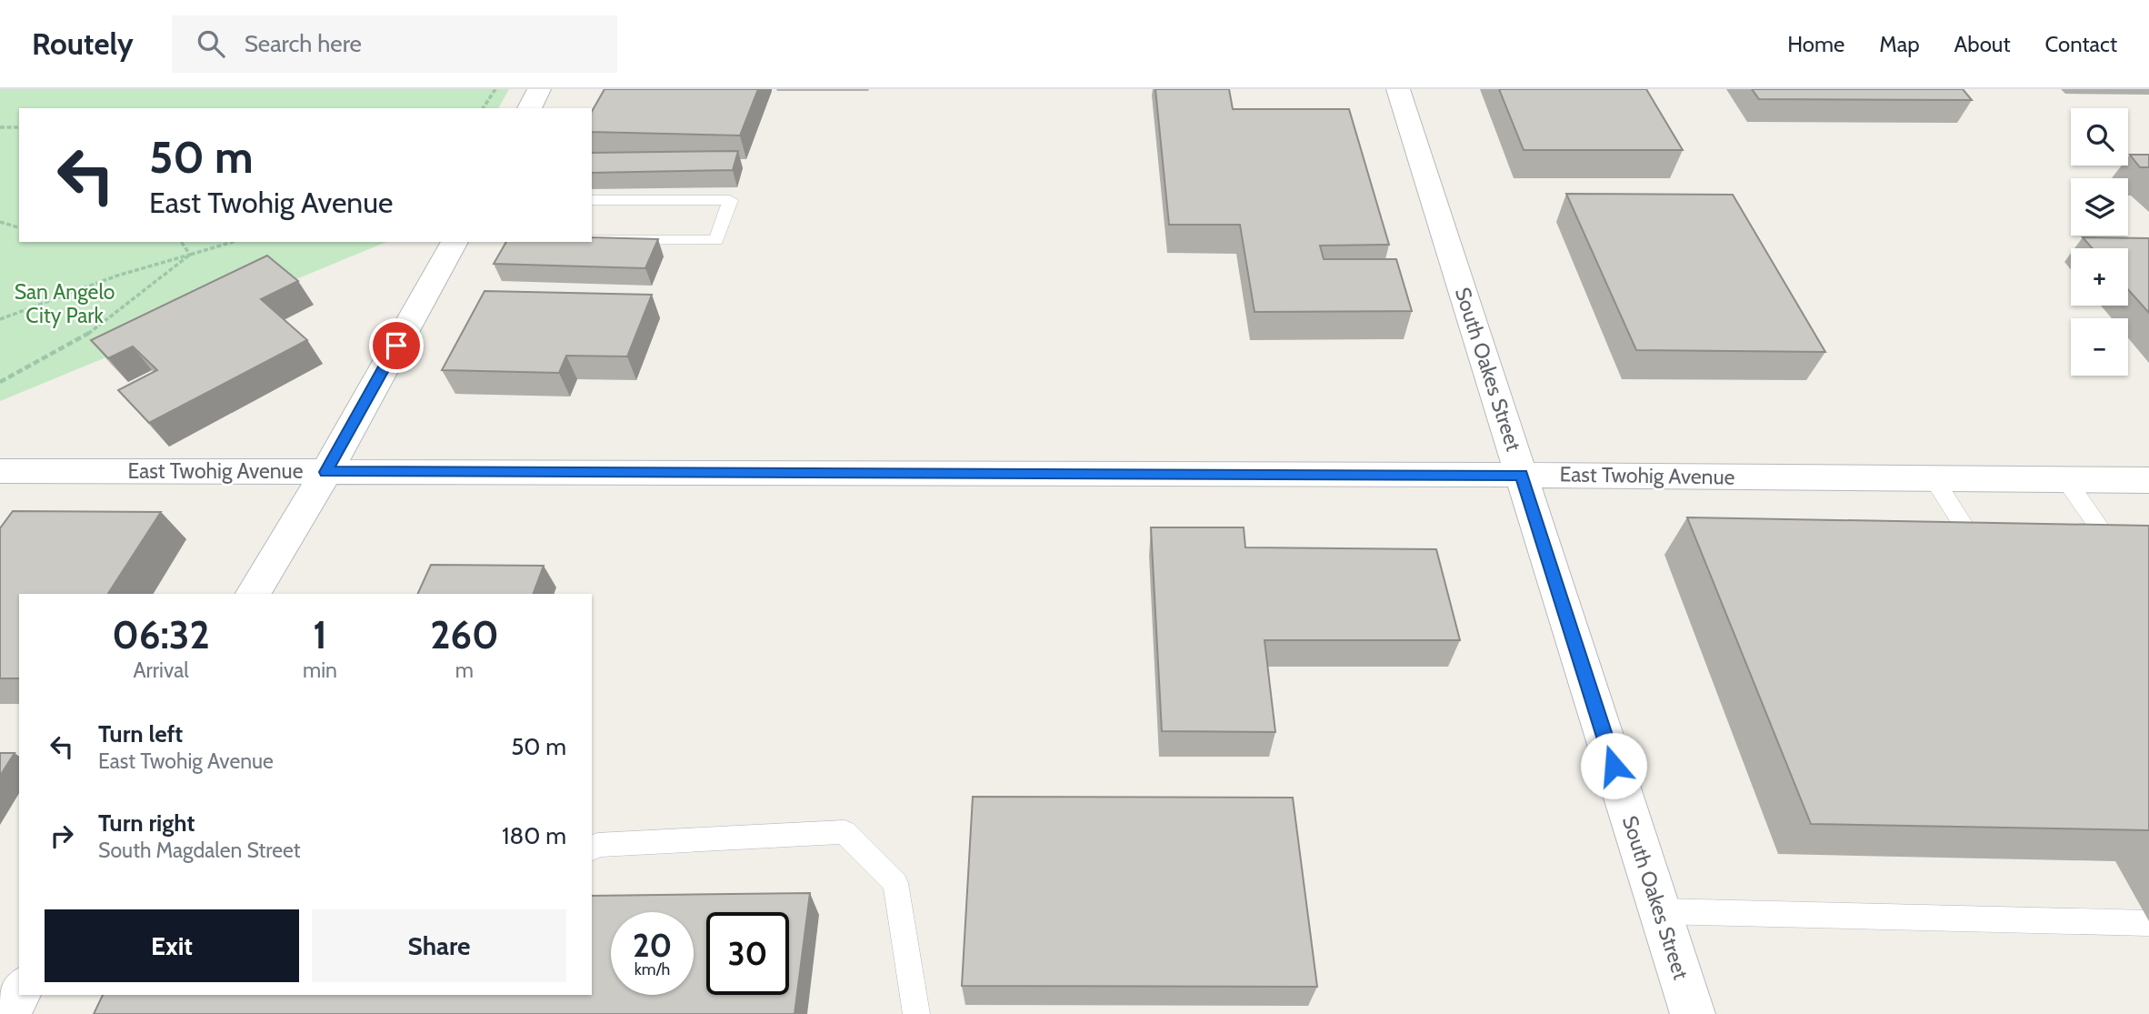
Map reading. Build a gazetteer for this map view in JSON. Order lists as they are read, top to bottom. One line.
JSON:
{"streets":{"street":["South Oakes Street","East Twohig Avenue"]},"crossings":[["South Oakes Street","East Twohig Avenue"]],"parks":["San Angelo City Park"],"page":{"header":"Routely","search":"Search here","nav":["Home","Map","About","Contact"],"map_buttons":["+","−"],"turn":["50 m","East Twohig Avenue"],"eta":["06:32","Arrival","1","min","260","m"],"list":[{"name":"Turn left","note":"East Twohig Avenue","value":"50 m"},{"name":"Turn right","note":"South Magdalen Street","value":"180 m"}],"buttons":["Exit","Share"],"speed":"20 km/h","limit":"30"}}
